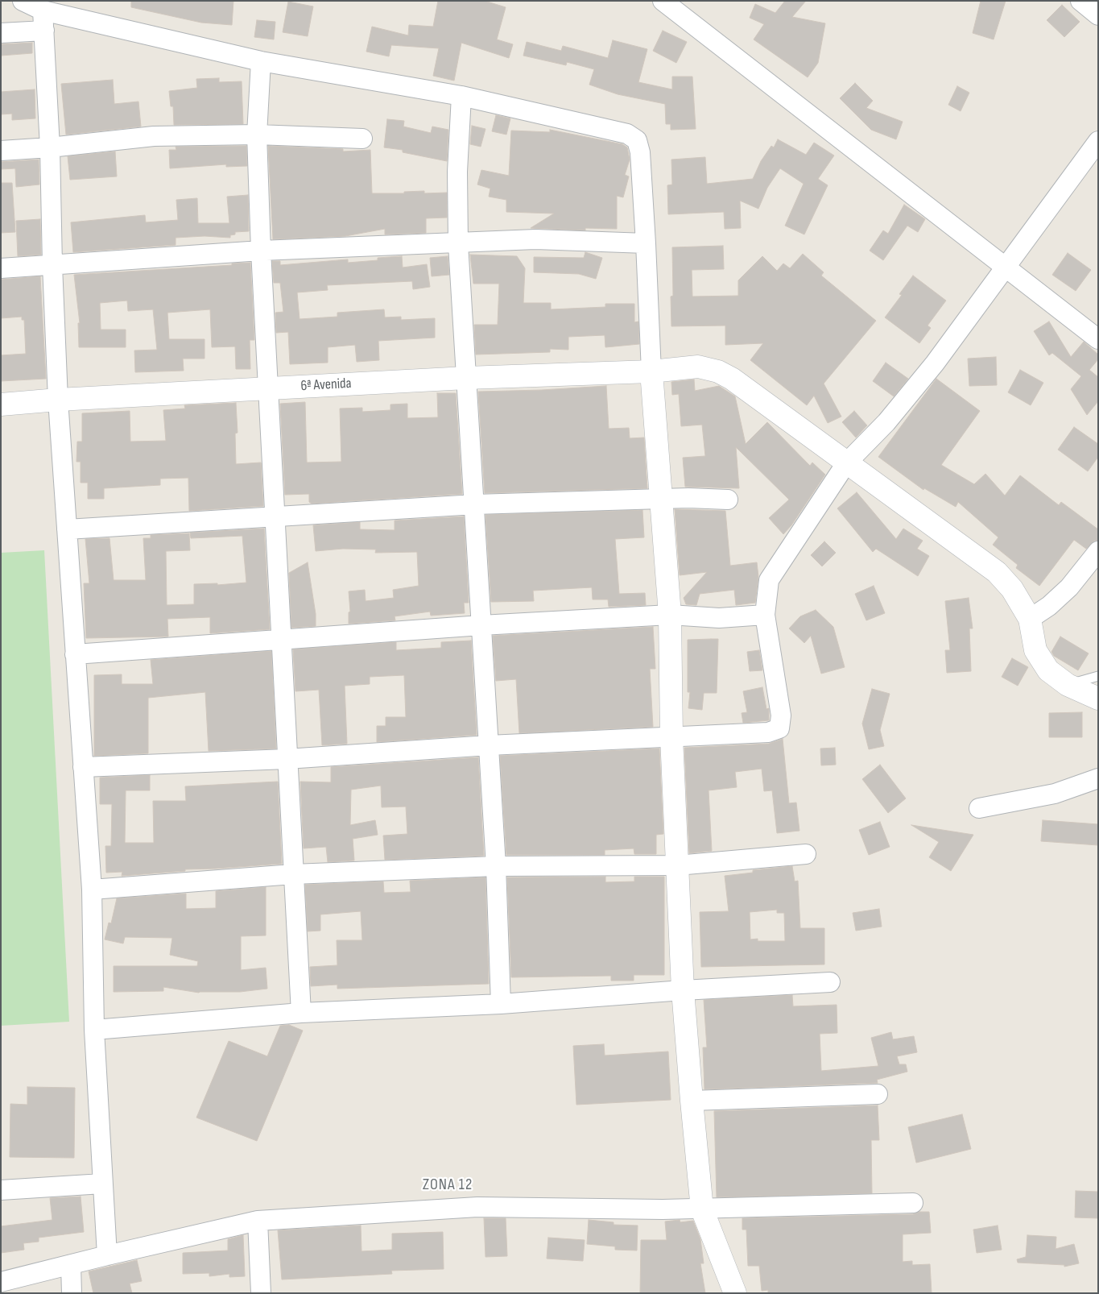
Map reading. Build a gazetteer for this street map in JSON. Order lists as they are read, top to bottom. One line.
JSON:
{"streets":{"street":["6ª Avenida"]},"districts":["ZONA 12"]}
